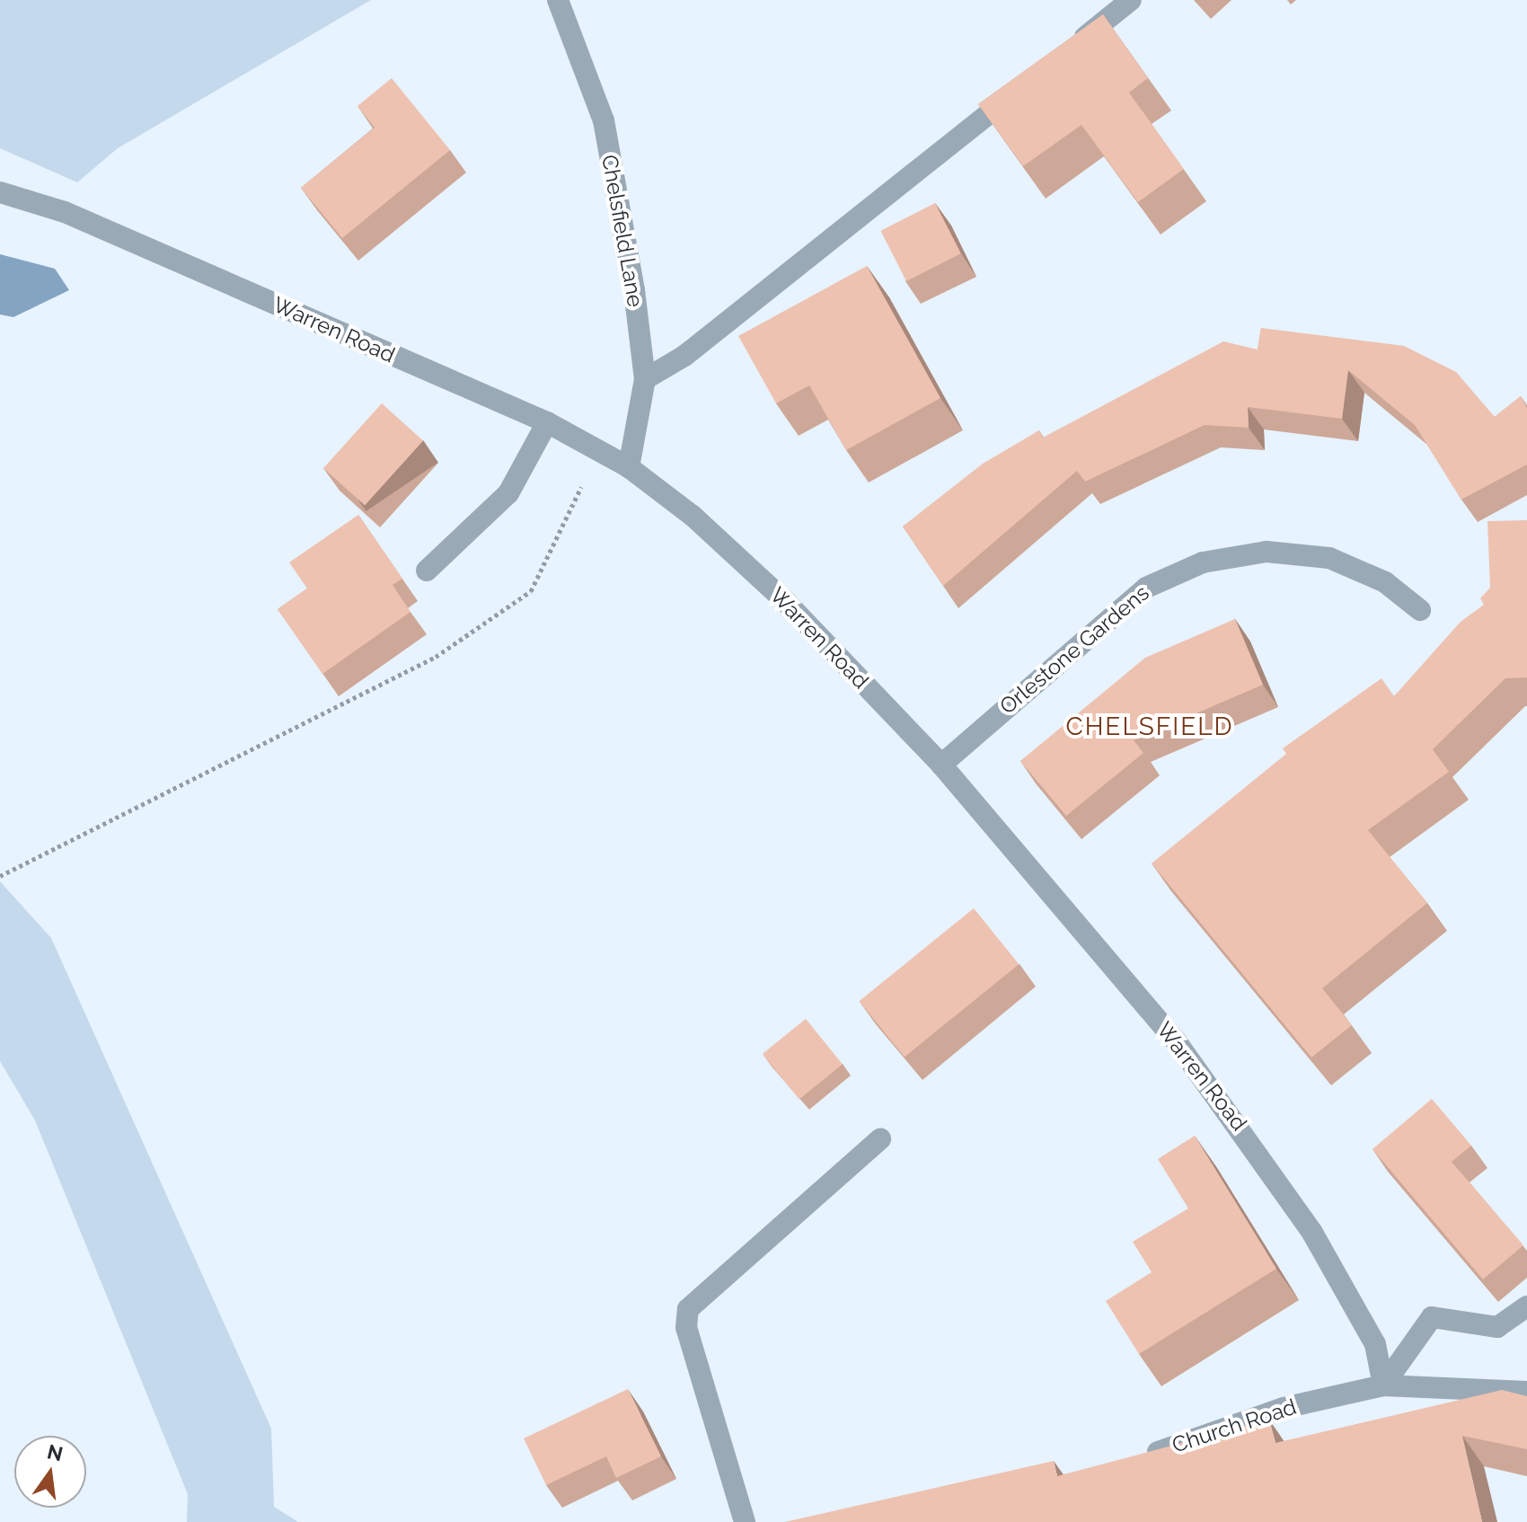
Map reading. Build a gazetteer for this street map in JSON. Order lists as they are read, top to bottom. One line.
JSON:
{"streets":{"street":["Chelsfield Lane","Warren Road","Orlestone Gardens","Church Road"]},"crossings":[["Chelsfield Lane","Warren Road"],["Warren Road","Orlestone Gardens"],["Warren Road","Church Road"]],"districts":["CHELSFIELD"],"north":"top"}
